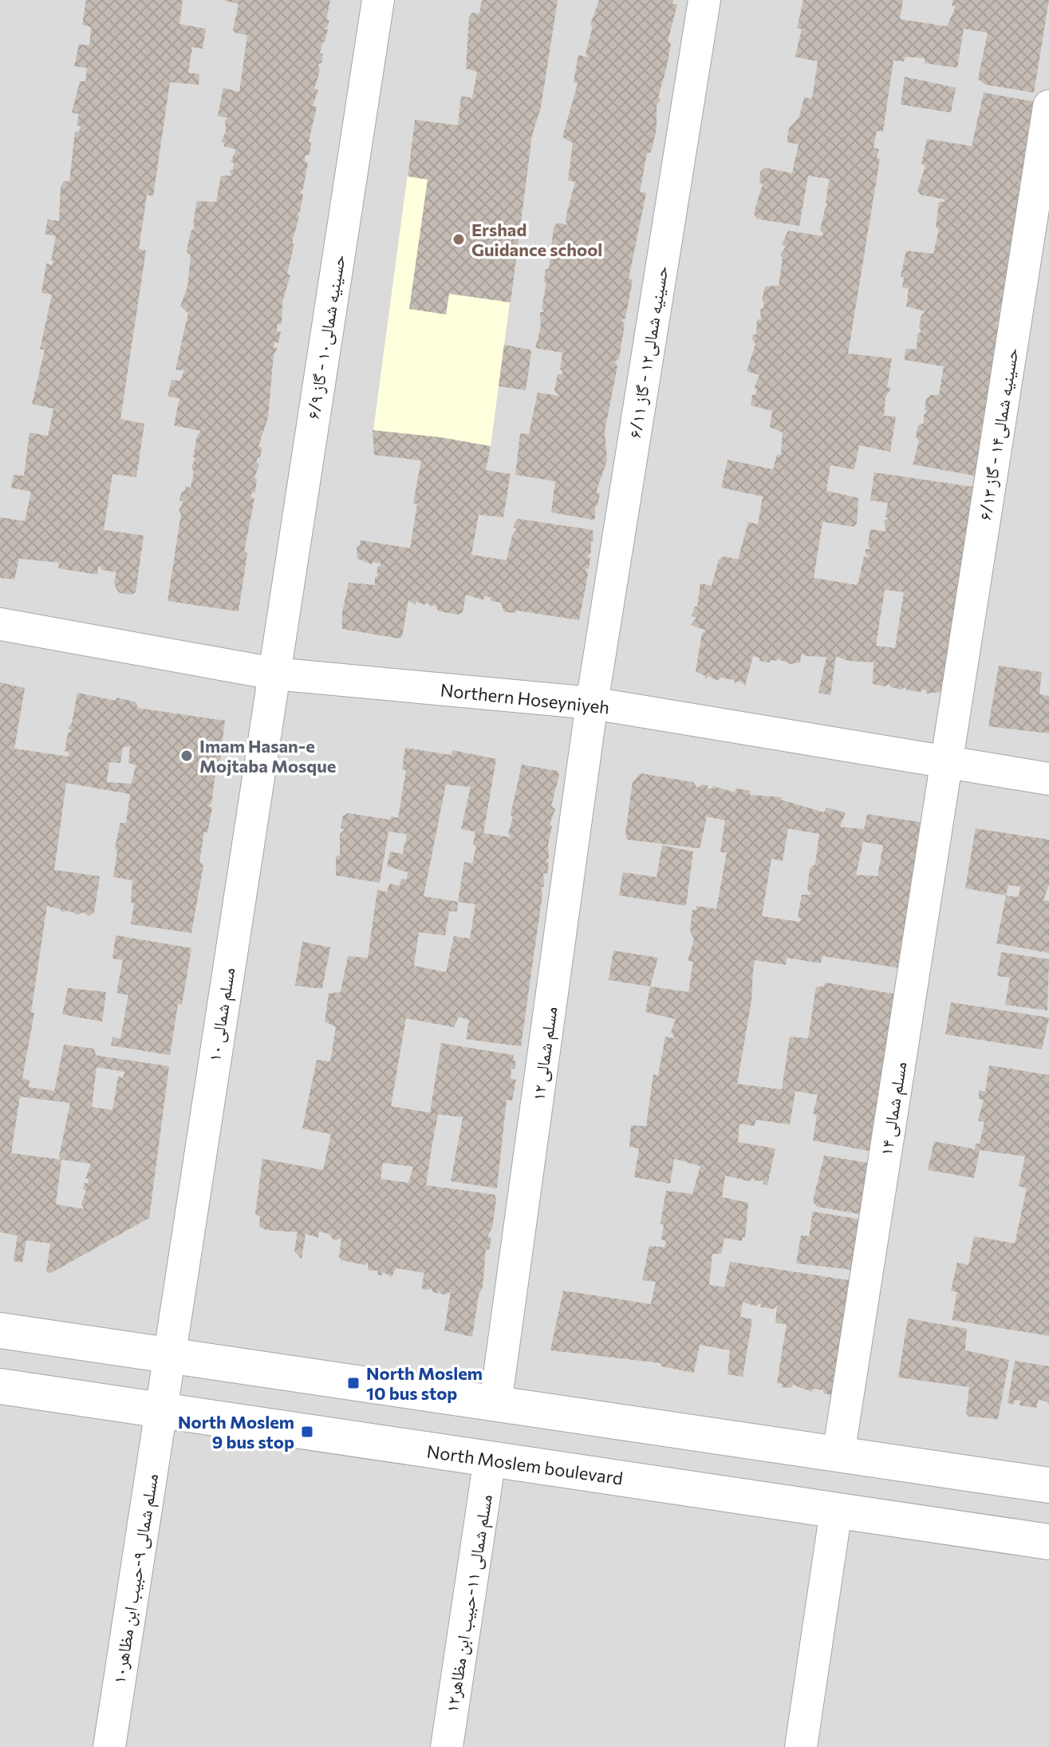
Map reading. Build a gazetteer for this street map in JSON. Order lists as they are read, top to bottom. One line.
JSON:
{"streets":{"street":["حسینیه شمالی۱۰ - گاز ۶/۹","حسینیه شمالی۱۲ - گاز ۶/۱۱","حسینیه شمالی۱۴ - گاز ۶/۱۳","Northern Hoseyniyeh","مسلم شمالی ۱۰","مسلم شمالی ۱۲","مسلم شمالی ۱۴","North Moslem boulevard","مسلم شمالی ۹-حبیب ابن مظاهر۱۰","مسلم شمالی ۱۱-حبیب ابن مظاهر۱۲"]},"crossings":[["حسینیه شمالی۱۰ - گاز ۶/۹","Northern Hoseyniyeh"],["حسینیه شمالی۱۰ - گاز ۶/۹","مسلم شمالی ۱۰"],["حسینیه شمالی۱۲ - گاز ۶/۱۱","Northern Hoseyniyeh"],["حسینیه شمالی۱۲ - گاز ۶/۱۱","مسلم شمالی ۱۲"],["حسینیه شمالی۱۴ - گاز ۶/۱۳","Northern Hoseyniyeh"],["حسینیه شمالی۱۴ - گاز ۶/۱۳","مسلم شمالی ۱۴"],["Northern Hoseyniyeh","مسلم شمالی ۱۰"],["Northern Hoseyniyeh","مسلم شمالی ۱۲"],["Northern Hoseyniyeh","مسلم شمالی ۱۴"],["مسلم شمالی ۱۰","North Moslem boulevard"],["مسلم شمالی ۱۰","مسلم شمالی ۹-حبیب ابن مظاهر۱۰"],["North Moslem boulevard","مسلم شمالی ۹-حبیب ابن مظاهر۱۰"],["North Moslem boulevard","مسلم شمالی ۱۱-حبیب ابن مظاهر۱۲"]],"places":{"other":["Ershad Guidance school","Imam Hasan-e Mojtaba Mosque"],"transit":["North Moslem 10 bus stop","North Moslem 9 bus stop"]}}
